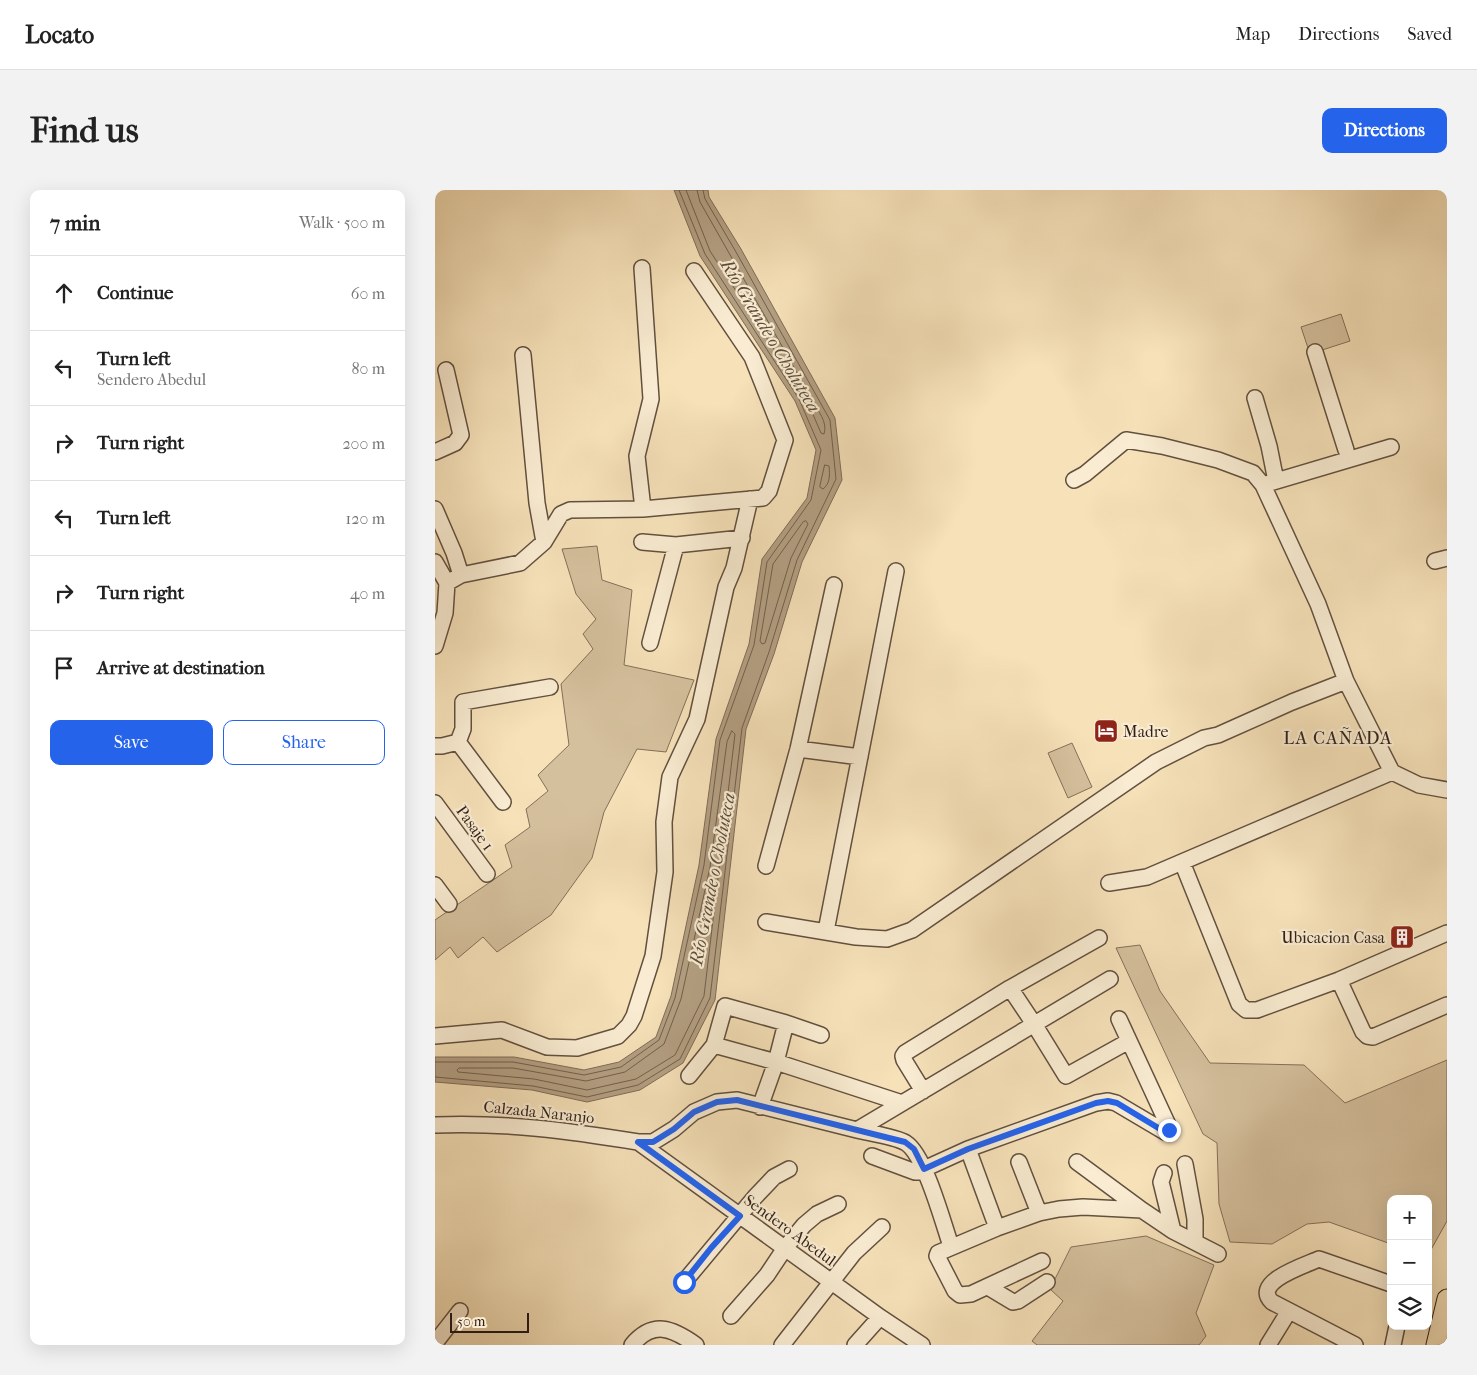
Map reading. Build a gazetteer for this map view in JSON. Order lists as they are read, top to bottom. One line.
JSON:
{"streets":{"street":["Pasaje 1","Calzada Naranjo","Sendero Abedul"]},"crossings":[["Calzada Naranjo","Sendero Abedul"]],"districts":["LA CAÑADA"],"water":["Río Grande o Choluteca"],"places":{"hotel":["Madre"],"building":["Ubicacion Casa"]},"scale_bar":"50 m","page":{"header":"Locato","nav":["Map","Directions","Saved"],"buttons":["Directions",["Save","Share"]],"title":"Find us","heading":["7 min","Walk · 500 m"],"list":[["Continue","60 m"],["Turn left","Sendero Abedul","80 m"],["Turn right","200 m"],["Turn left","120 m"],["Turn right","40 m"],"Arrive at destination"],"map_buttons":["+","−"],"scale":"50 m"}}
